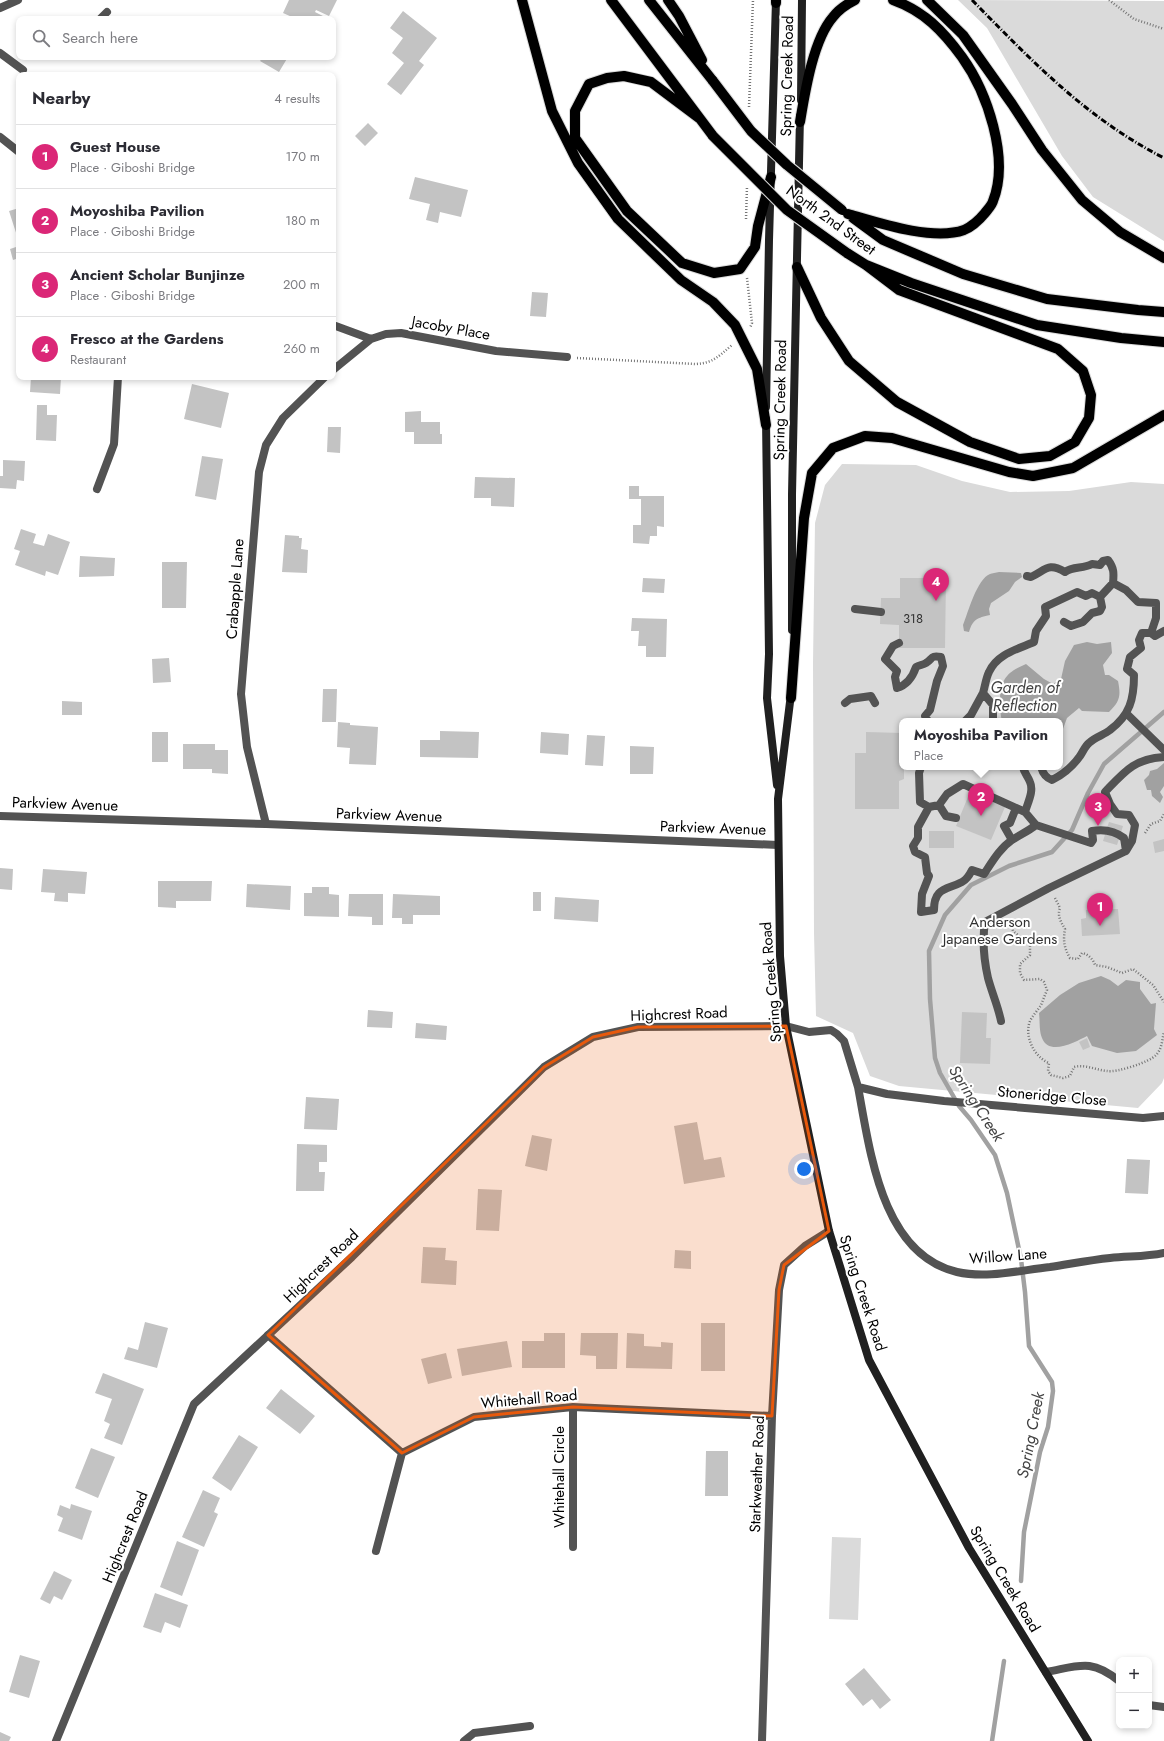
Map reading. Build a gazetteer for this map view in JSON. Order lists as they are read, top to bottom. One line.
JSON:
{"streets":{"main road":["Spring Creek Road","North 2nd Street"],"street":["Jacoby Place","Crabapple Lane","Parkview Avenue","Highcrest Road","Stoneridge Close","Willow Lane","Whitehall Road","Starkweather Road","Whitehall Circle"]},"crossings":[["Spring Creek Road","Parkview Avenue"],["Spring Creek Road","Highcrest Road"],["Spring Creek Road","Starkweather Road"],["Crabapple Lane","Parkview Avenue"],["Stoneridge Close","Willow Lane"],["Whitehall Road","Starkweather Road"],["Whitehall Road","Whitehall Circle"]],"water":["Garden of Reflection","Spring Creek"],"parks":["Anderson Japanese Gardens"],"house_numbers":["318"],"page":{"search":"Search here","heading":["Nearby","4 results"],"list":[{"mark":"1","name":"Guest House","note":"Place · Giboshi Bridge","value":"170 m"},{"mark":"2","name":"Moyoshiba Pavilion","note":"Place · Giboshi Bridge","value":"180 m"},{"mark":"3","name":"Ancient Scholar Bunjinze","note":"Place · Giboshi Bridge","value":"200 m"},{"mark":"4","name":"Fresco at the Gardens","note":"Restaurant","value":"260 m"}],"pins":["4","2","3","1"],"popup":["Moyoshiba Pavilion","Place"],"map_buttons":["+","−"]}}
